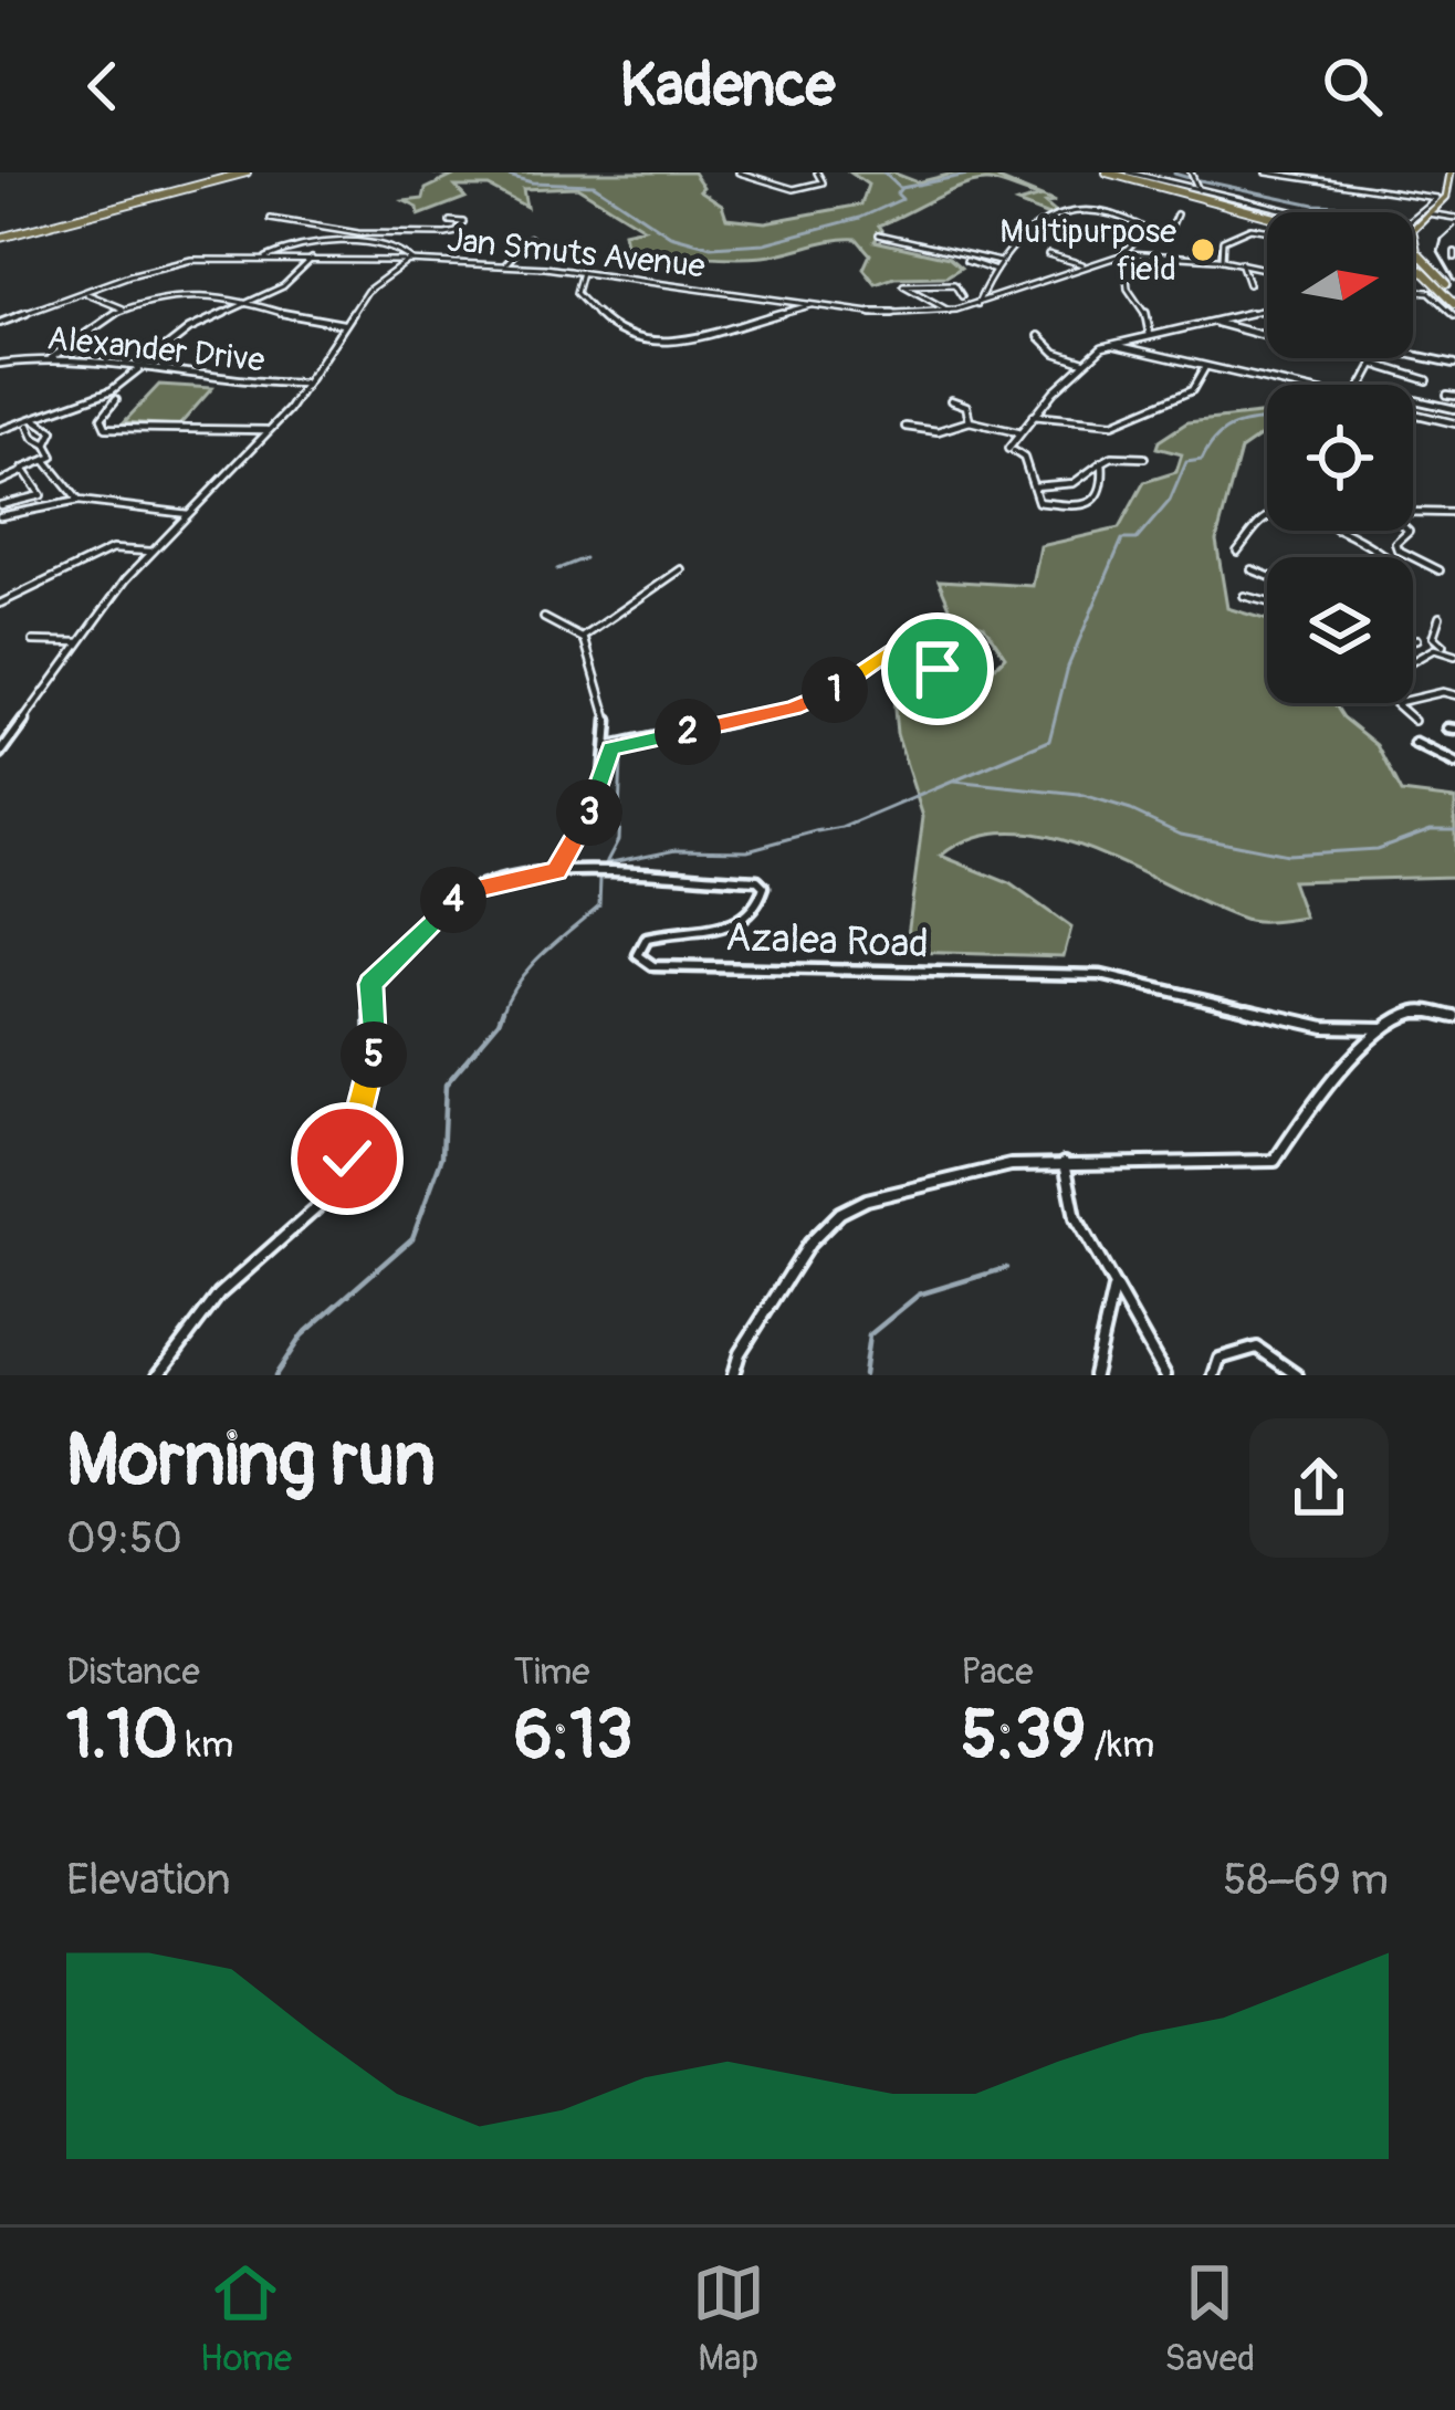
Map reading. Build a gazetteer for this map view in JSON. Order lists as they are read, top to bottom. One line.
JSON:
{"streets":{"street":["Jan Smuts Avenue","Alexander Drive","Azalea Road"]},"crossings":[["Jan Smuts Avenue","Alexander Drive"]],"places":["Multipurpose field"],"north":"right","page":{"header":"Kadence","pins":["1","2","3","4","5"],"heading":["Morning run","09:50"],"stats":[["Distance","1.10 km"],["Time","6:13"],["Pace","5:39 /km"]],"chart":["Elevation","58–69 m"],"tabs":["Home","Map","Saved"]}}
